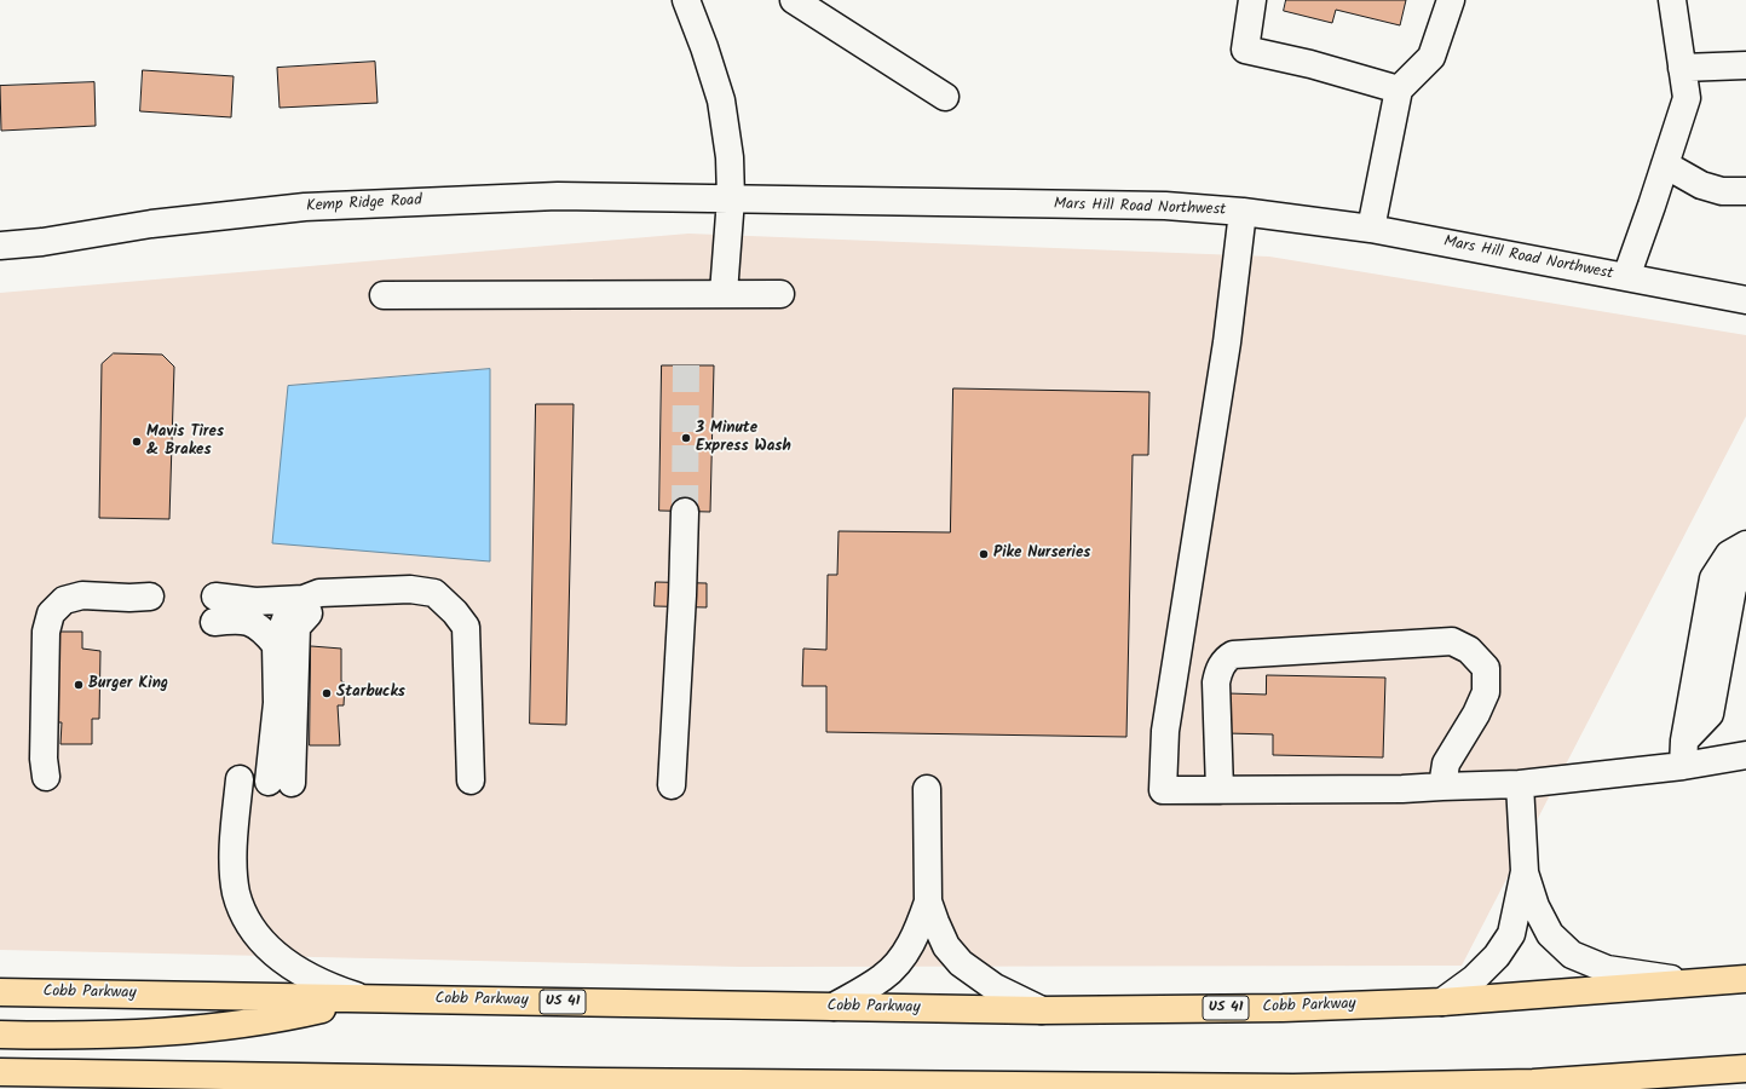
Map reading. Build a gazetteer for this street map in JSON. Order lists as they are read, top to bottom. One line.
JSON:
{"streets":{"main road":["Cobb Parkway","US 41"],"street":["Kemp Ridge Road","Mars Hill Road Northwest"]},"crossings":[["Kemp Ridge Road","Mars Hill Road Northwest"]],"places":["3 Minute Express Wash","Mavis Tires & Brakes","Pike Nurseries","Burger King","Starbucks"]}
